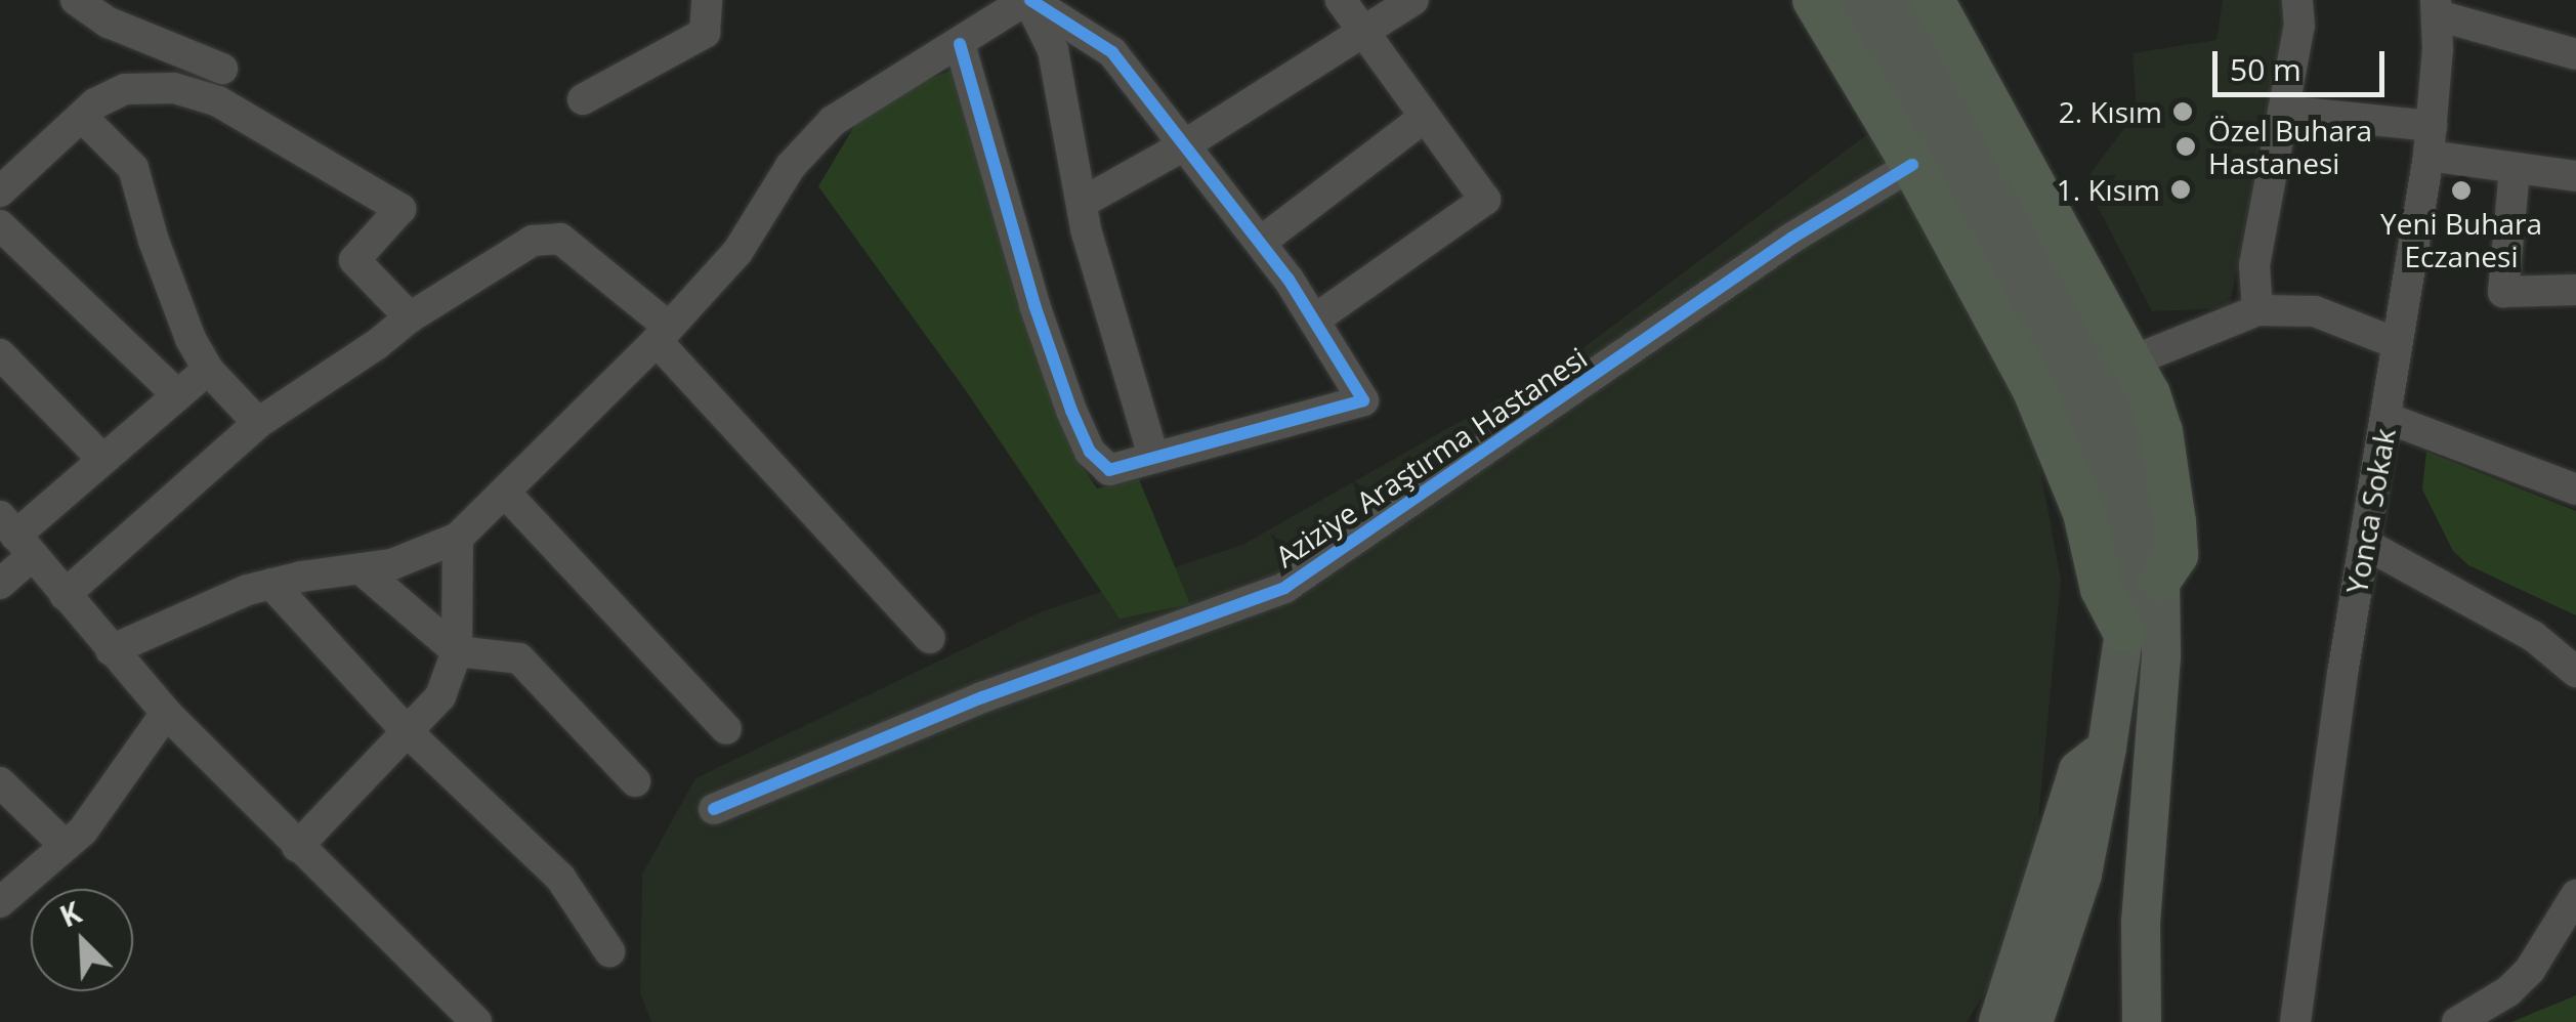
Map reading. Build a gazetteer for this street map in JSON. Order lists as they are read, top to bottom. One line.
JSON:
{"streets":{"street":["Aziziye Araştırma Hastanesi","Yonca Sokak"]},"places":["2. Kısım","Özel Buhara Hastanesi","1. Kısım","Yeni Buhara Eczanesi"],"scale_bar":"50 m","north":"top left"}
